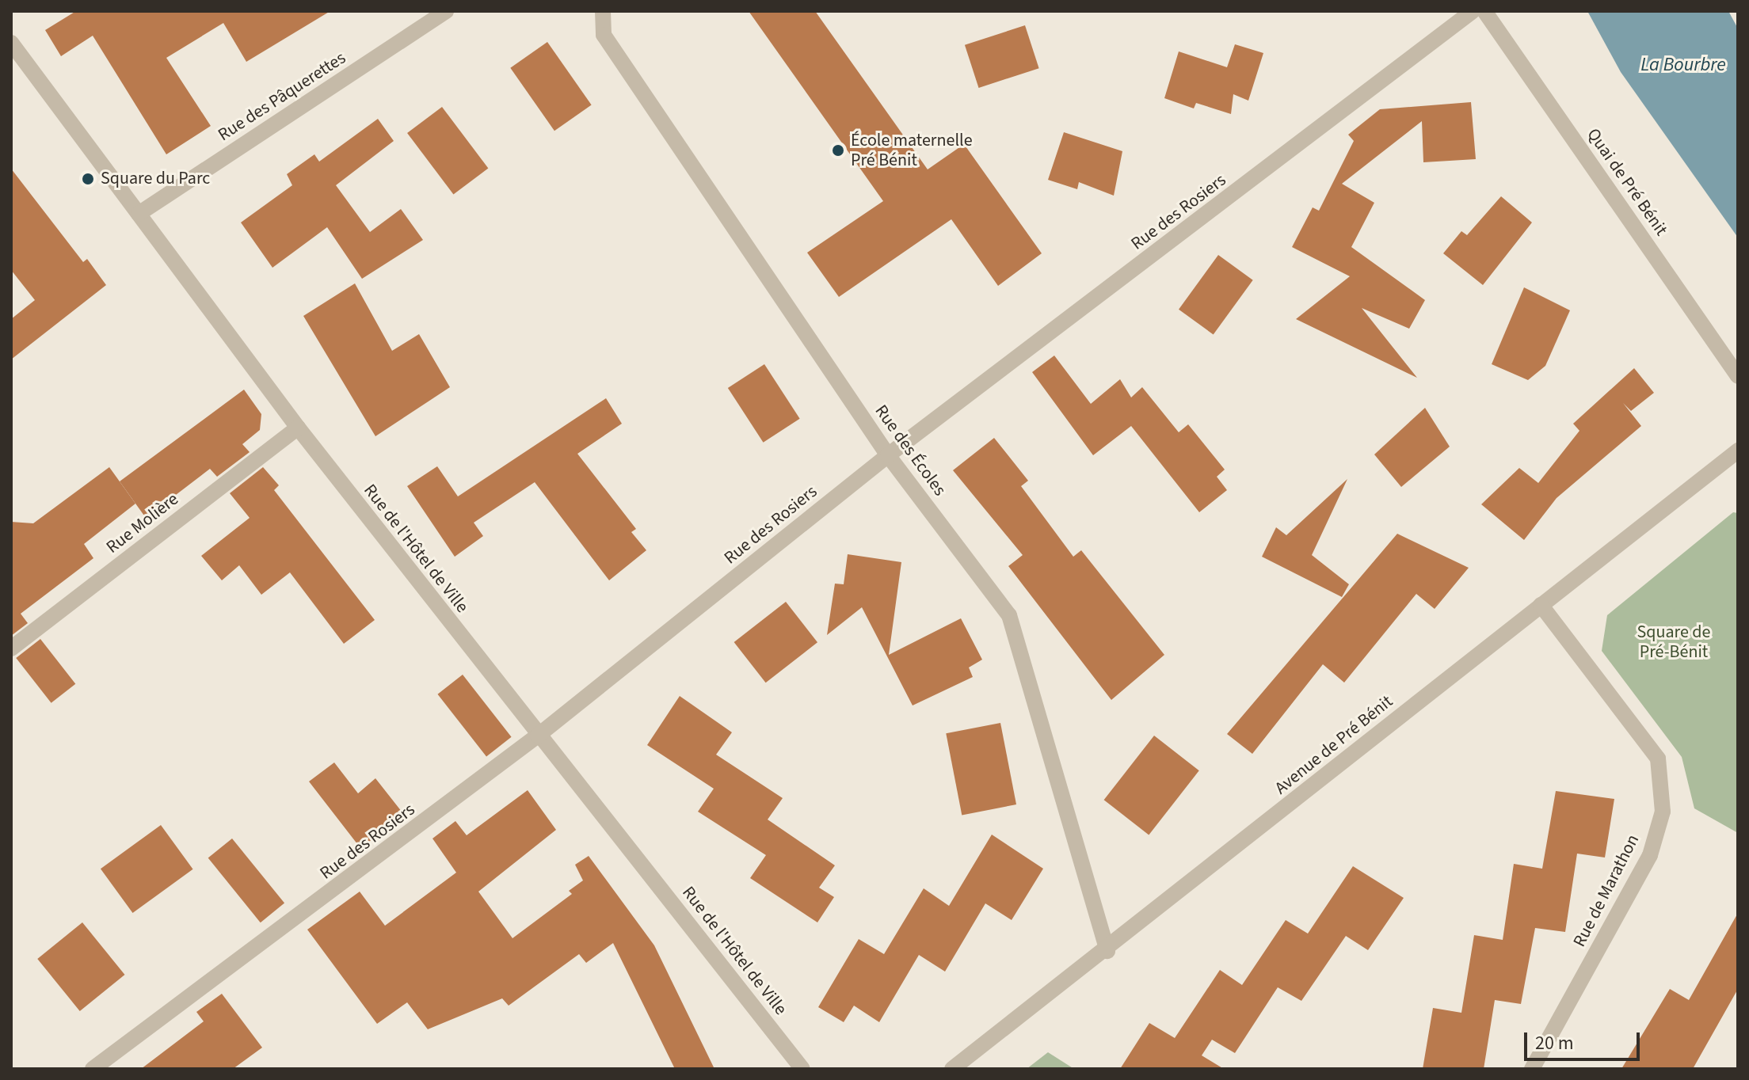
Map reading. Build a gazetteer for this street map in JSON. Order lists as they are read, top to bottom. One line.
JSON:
{"streets":{"street":["Rue des Pâquerettes","Quai de Pré Bénit","Rue des Rosiers","Rue des Écoles","Rue Molière","Rue de l'Hôtel de Ville","Avenue de Pré Bénit","Rue de Marathon"]},"crossings":[["Rue des Pâquerettes","Rue de l'Hôtel de Ville"],["Rue des Rosiers","Rue des Écoles"],["Rue des Rosiers","Rue de l'Hôtel de Ville"],["Rue des Écoles","Avenue de Pré Bénit"],["Rue Molière","Rue de l'Hôtel de Ville"],["Avenue de Pré Bénit","Rue de Marathon"]],"water":["La Bourbre"],"parks":["Square de Pré-Bénit"],"places":["École maternelle Pré Bénit","Square du Parc"],"scale_bar":"20 m"}
